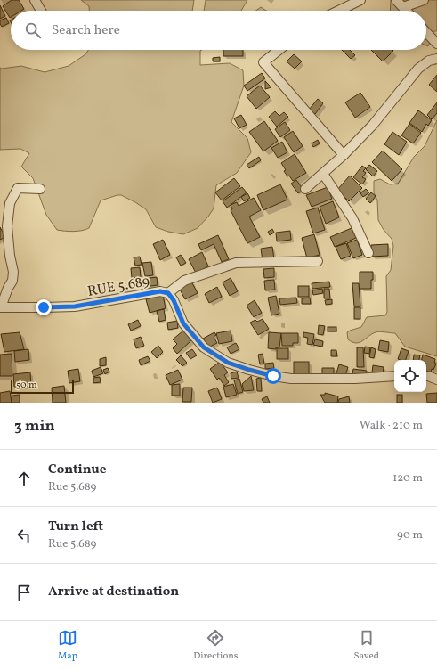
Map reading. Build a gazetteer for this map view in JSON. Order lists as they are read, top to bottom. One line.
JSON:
{"streets":{"street":["RUE 5.689"]},"scale_bar":"50 m","page":{"search":"Search here","scale":"50 m","heading":["3 min","Walk · 210 m"],"list":[["Continue","Rue 5.689","120 m"],["Turn left","Rue 5.689","90 m"],"Arrive at destination"],"nav":["Map","Directions","Saved"]}}
